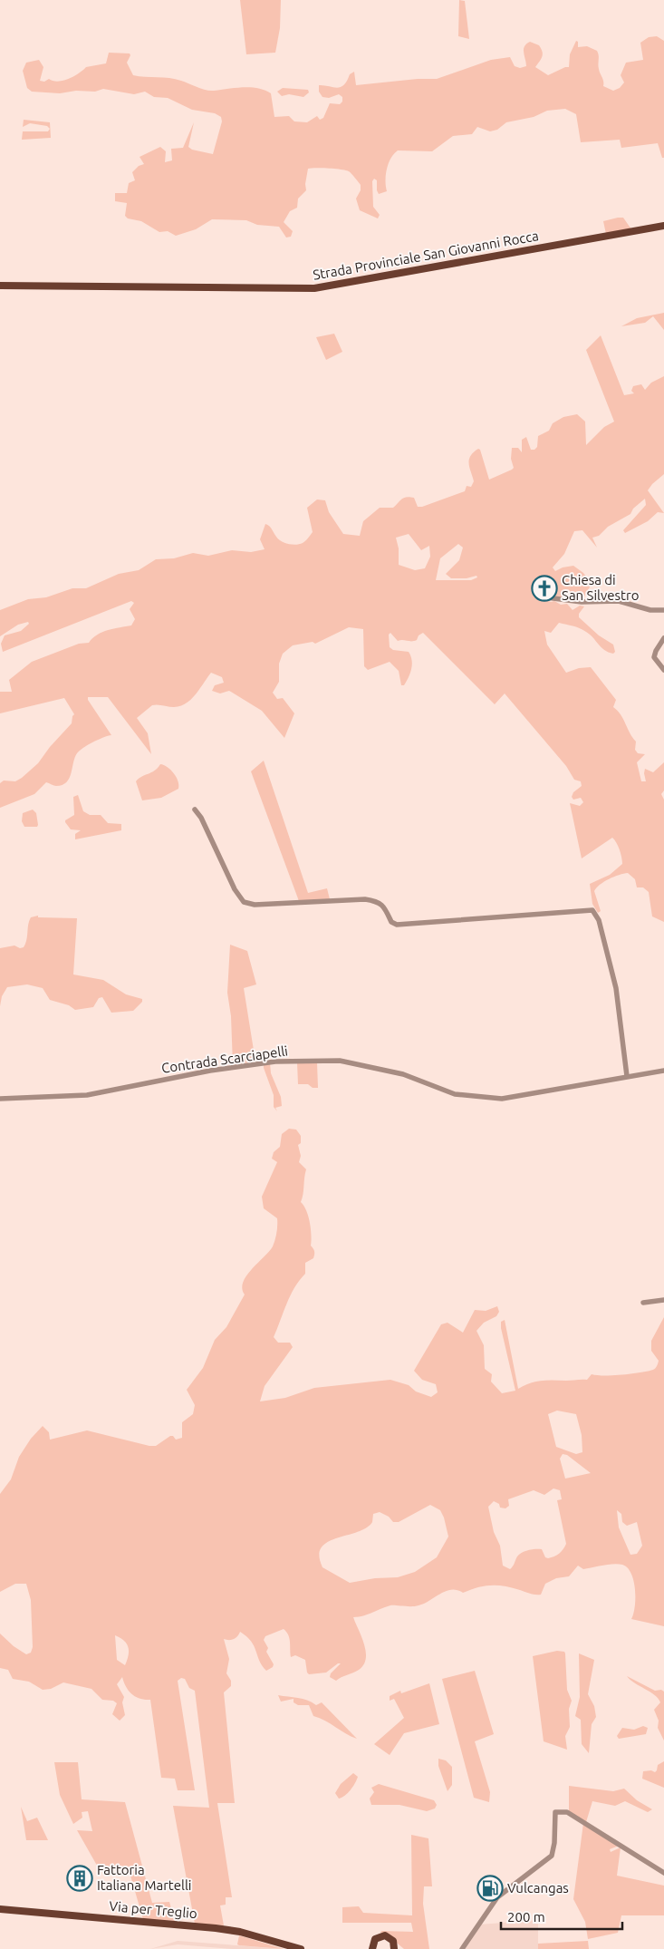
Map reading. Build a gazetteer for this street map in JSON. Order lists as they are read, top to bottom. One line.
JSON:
{"streets":{"main road":["Strada Provinciale San Giovanni Rocca","Via per Treglio"],"street":["Contrada Scarciapelli"]},"places":{"church":["Chiesa di San Silvestro"],"building":["Fattoria Italiana Martelli"],"fuel station":["Vulcangas"]},"scale_bar":"200 m"}
